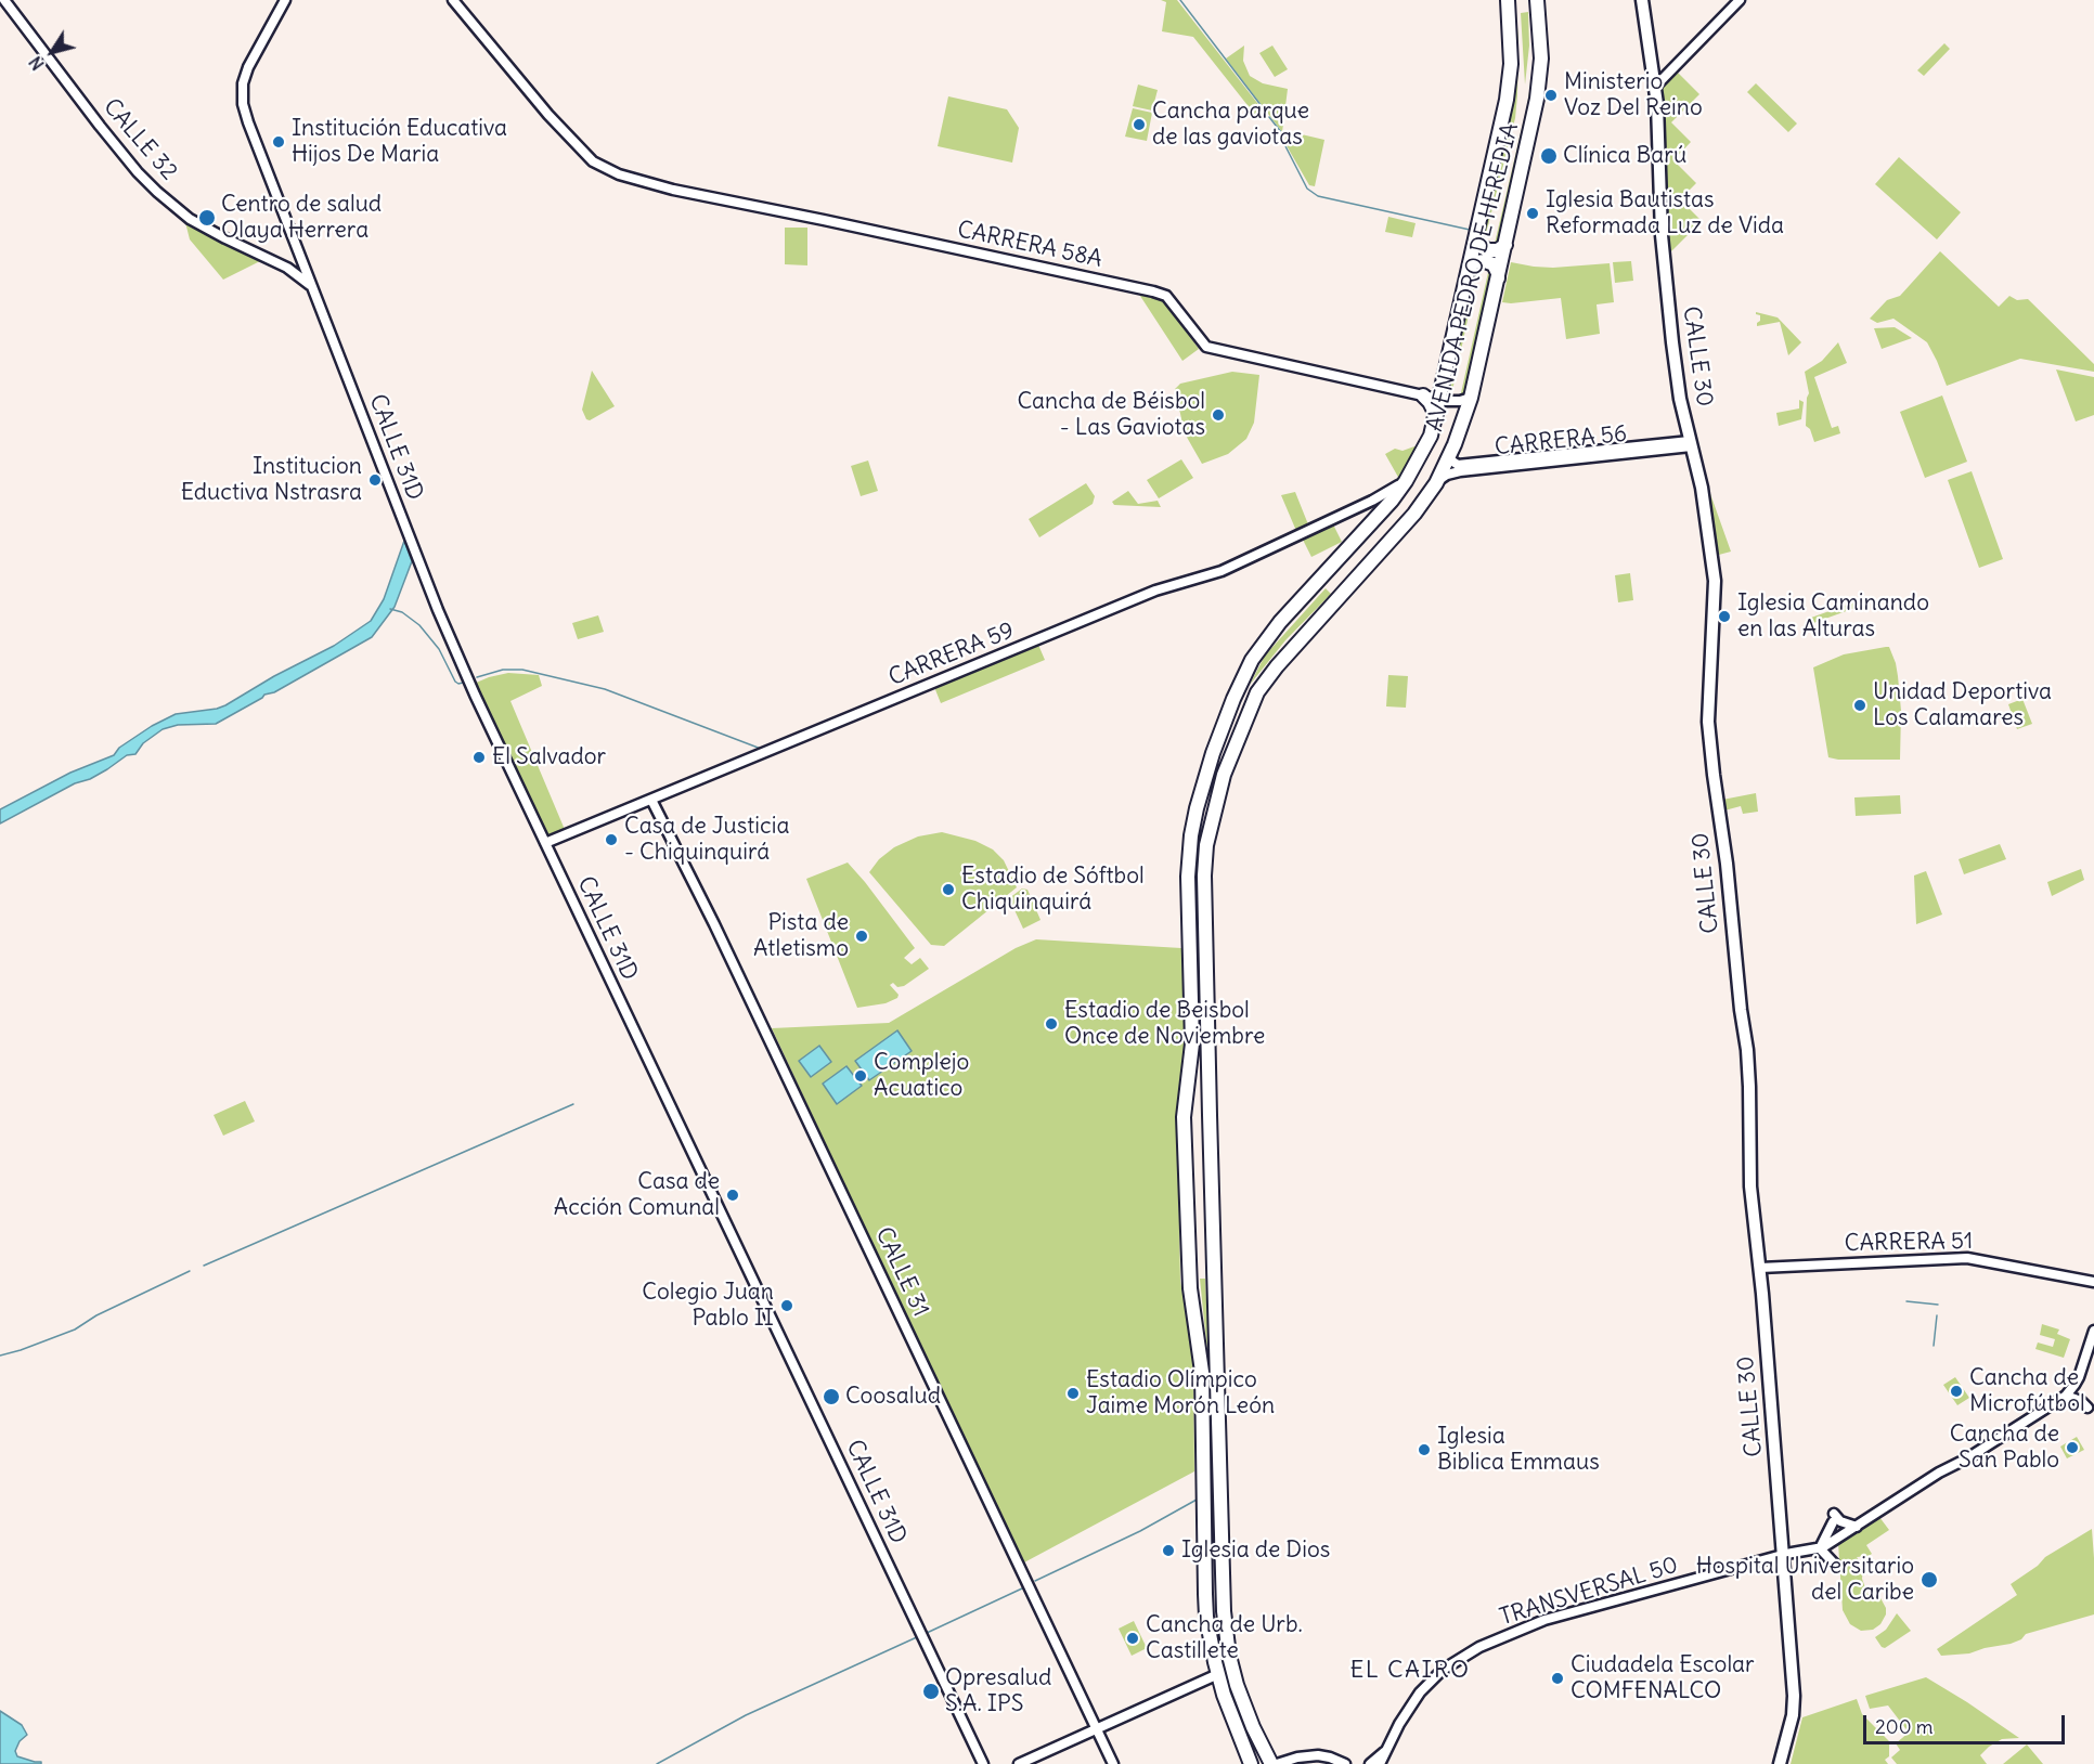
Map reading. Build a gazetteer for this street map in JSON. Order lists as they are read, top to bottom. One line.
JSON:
{"streets":{"highway":["AVENIDA PEDRO DE HEREDIA"],"main road":["CALLE 30"],"street":["CALLE 32","CARRERA 58A","CARRERA 56","CALLE 31D","CARRERA 59","CARRERA 51","CALLE 31","TRANSVERSAL 50"]},"crossings":[["CALLE 32","CALLE 31D"],["CARRERA 58A","AVENIDA PEDRO DE HEREDIA"],["AVENIDA PEDRO DE HEREDIA","CARRERA 56"],["AVENIDA PEDRO DE HEREDIA","CARRERA 59"],["CALLE 30","CARRERA 56"],["CALLE 30","CARRERA 51"],["CALLE 30","TRANSVERSAL 50"],["CALLE 31D","CARRERA 59"],["CARRERA 59","CALLE 31"]],"districts":["EL CAIRO"],"places":["Ministerio Voz Del Reino","Cancha parque de las gaviotas","Institución Educativa Hijos De Maria","Clínica Barú","Iglesia Bautistas Reformada Luz de Vida","Centro de salud Olaya Herrera","Cancha de Béisbol - Las Gaviotas","Institucion Eductiva Nstrasra","Iglesia Caminando en las Alturas","Unidad Deportiva Los Calamares","El Salvador","Casa de Justicia - Chiquinquirá","Estadio de Sóftbol Chiquinquirá","Pista de Atletismo","Estadio de Beisbol Once de Noviembre","Complejo Acuatico","Casa de Acción Comunal","Colegio Juan Pablo II","Cancha de Microfútbol","Estadio Olímpico Jaime Morón León","Coosalud","Cancha de San Pablo","Iglesia Biblica Emmaus","Iglesia de Dios","Hospital Universitario del Caribe","Cancha de Urb. Castillete","Ciudadela Escolar COMFENALCO","Opresalud S.A. IPS"],"scale_bar":"200 m","north":"bottom left"}
